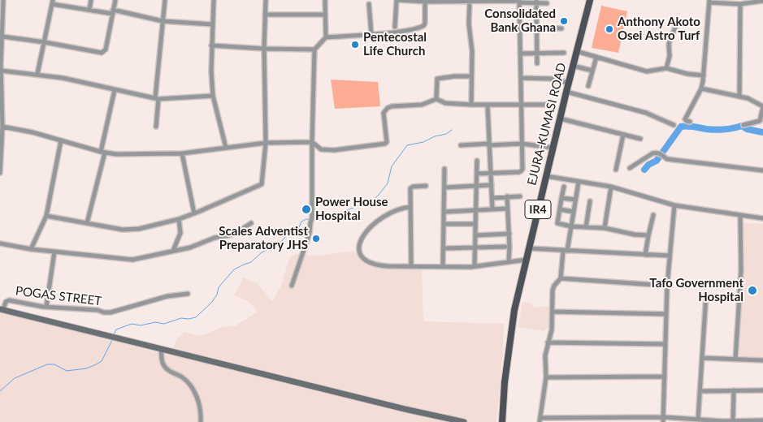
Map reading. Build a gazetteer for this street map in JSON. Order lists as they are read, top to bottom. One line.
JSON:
{"streets":{"main road":["EJURA-KUMASI ROAD","IR4"],"street":["POGAS STREET"]},"places":["Consolidated Bank Ghana","Anthony Akoto Osei Astro Turf","Pentecostal Life Church","Power House Hospital","Scales Adventist Preparatory JHS","Tafo Government Hospital"]}
